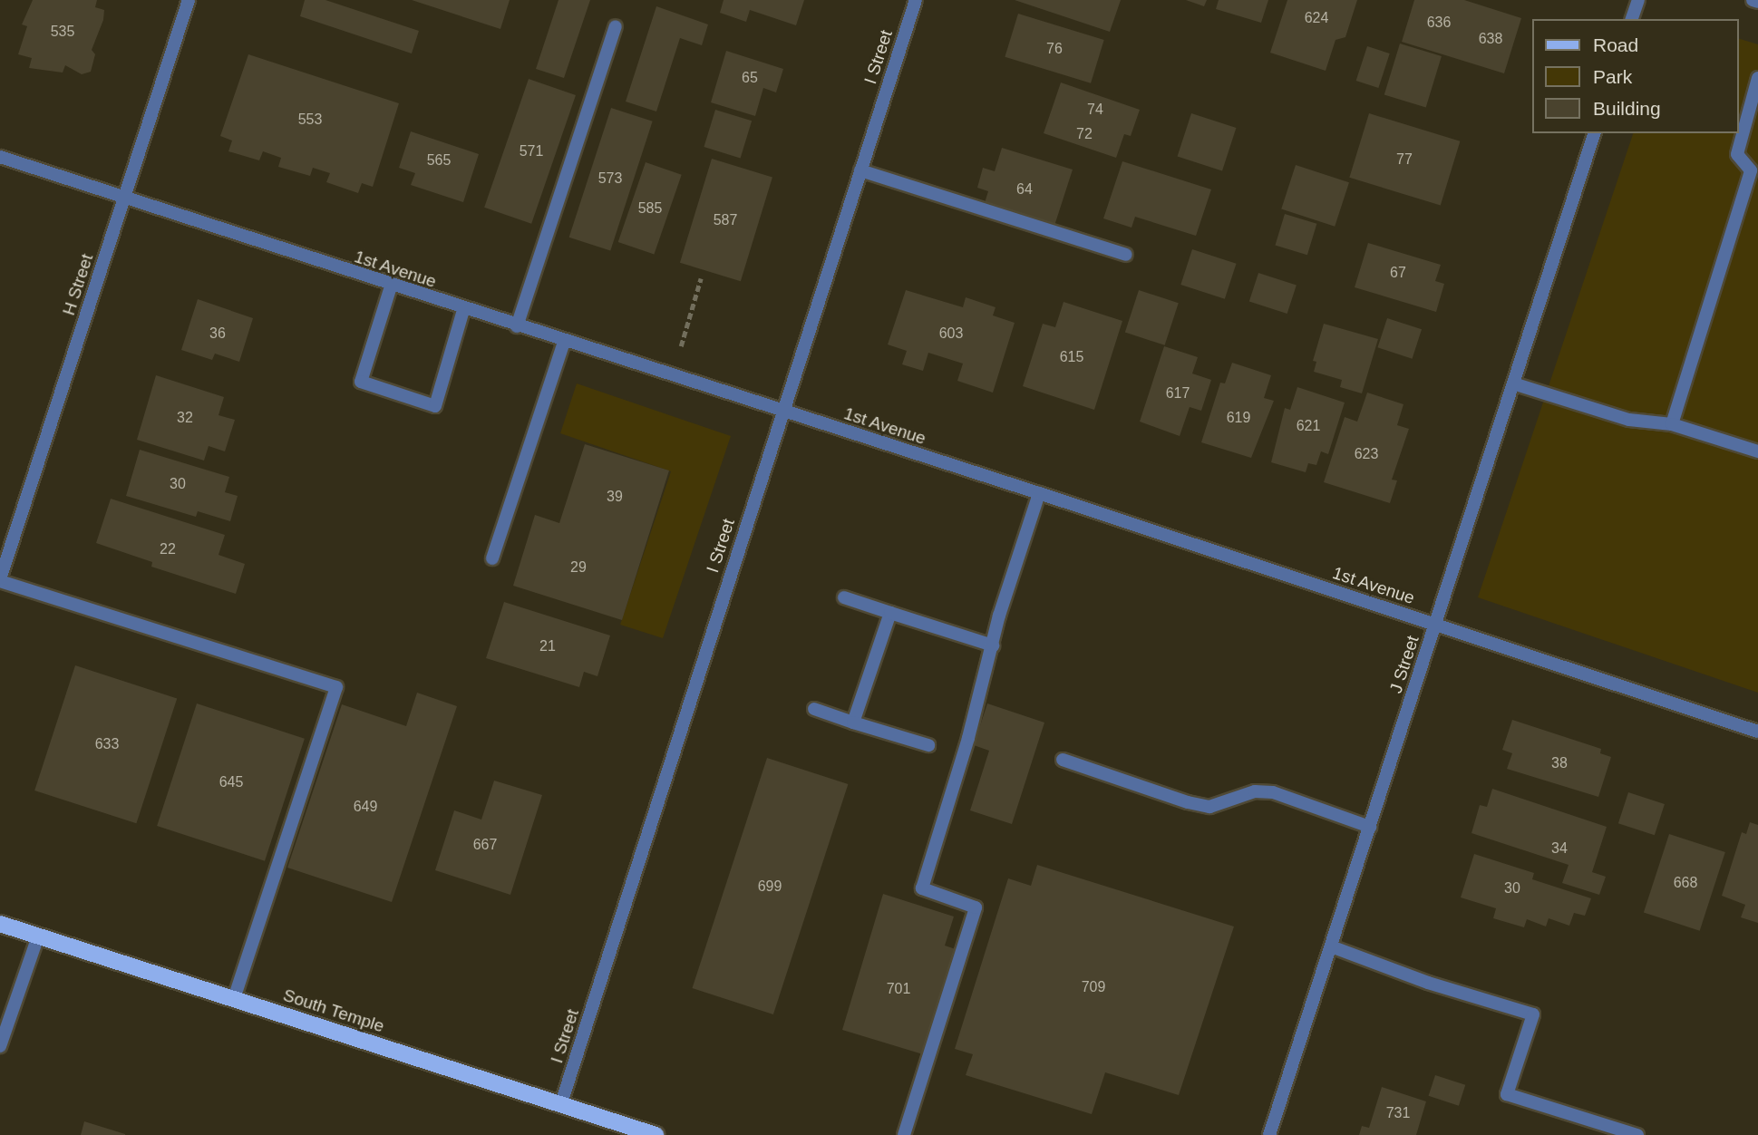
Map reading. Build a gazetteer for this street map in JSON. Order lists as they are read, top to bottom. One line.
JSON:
{"streets":{"main road":["South Temple"],"street":["I Street","1st Avenue","H Street","J Street"]},"crossings":[["I Street","1st Avenue"],["I Street","South Temple"],["1st Avenue","H Street"],["1st Avenue","J Street"]],"house_numbers":["624","636","535","638","76","65","74","553","72","571","77","565","573","64","585","587","67","36","603","615","617","32","619","621","623","30","39","22","29","21","633","38","645","649","667","34","668","699","30","709","701","731"],"legend":["Road","Park","Building"]}
